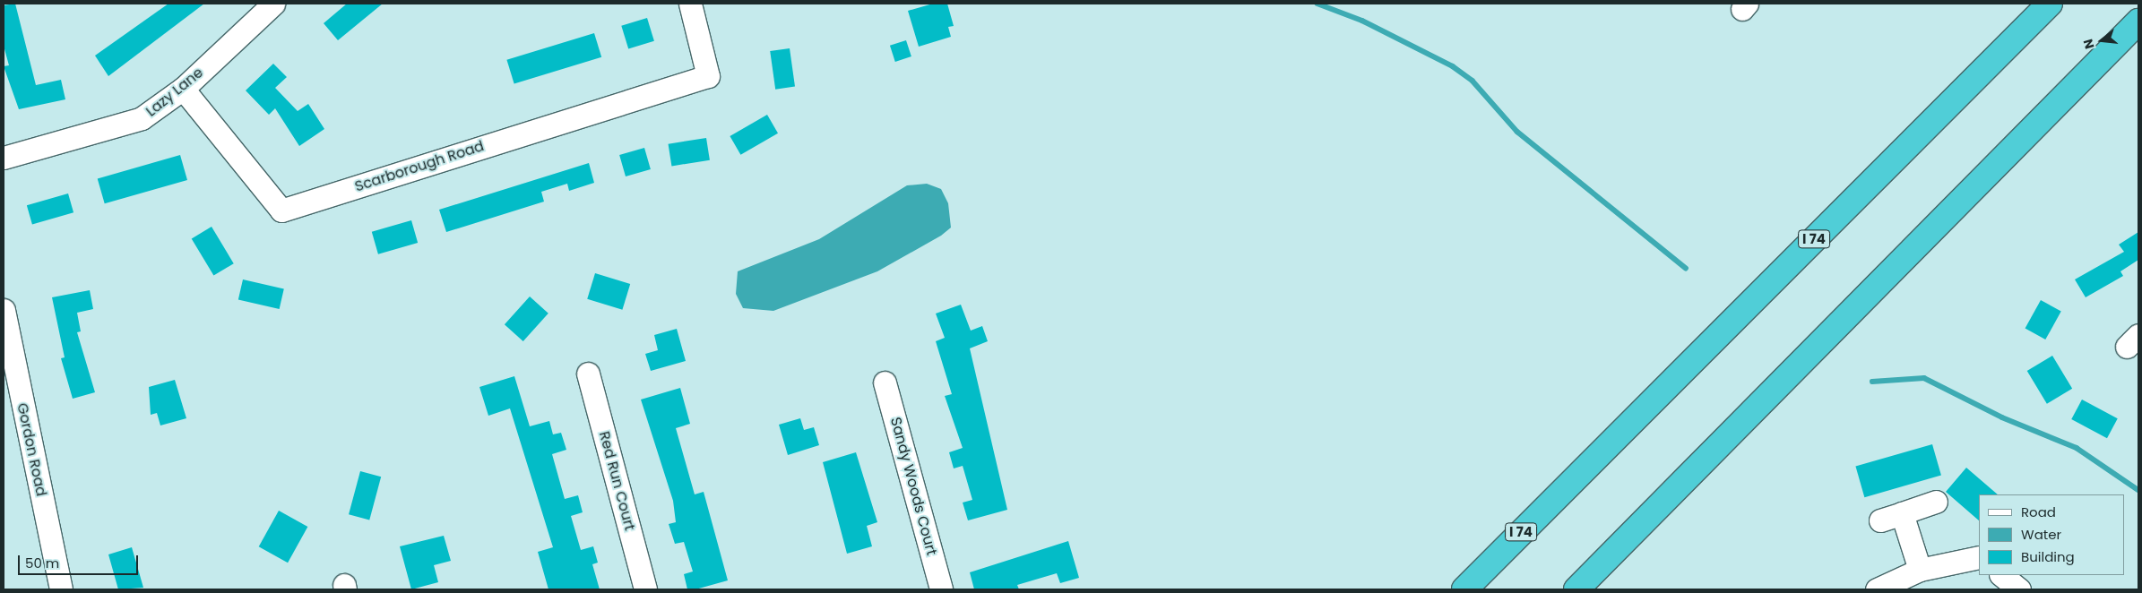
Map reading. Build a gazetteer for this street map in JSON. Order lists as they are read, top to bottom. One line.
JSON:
{"streets":{"highway":["I 74"],"street":["Lazy Lane","Scarborough Road","Gordon Road","Red Run Court","Sandy Woods Court"]},"crossings":[["Lazy Lane","Scarborough Road"]],"legend":["Road","Water","Building"],"scale_bar":"50 m","north":"left"}
